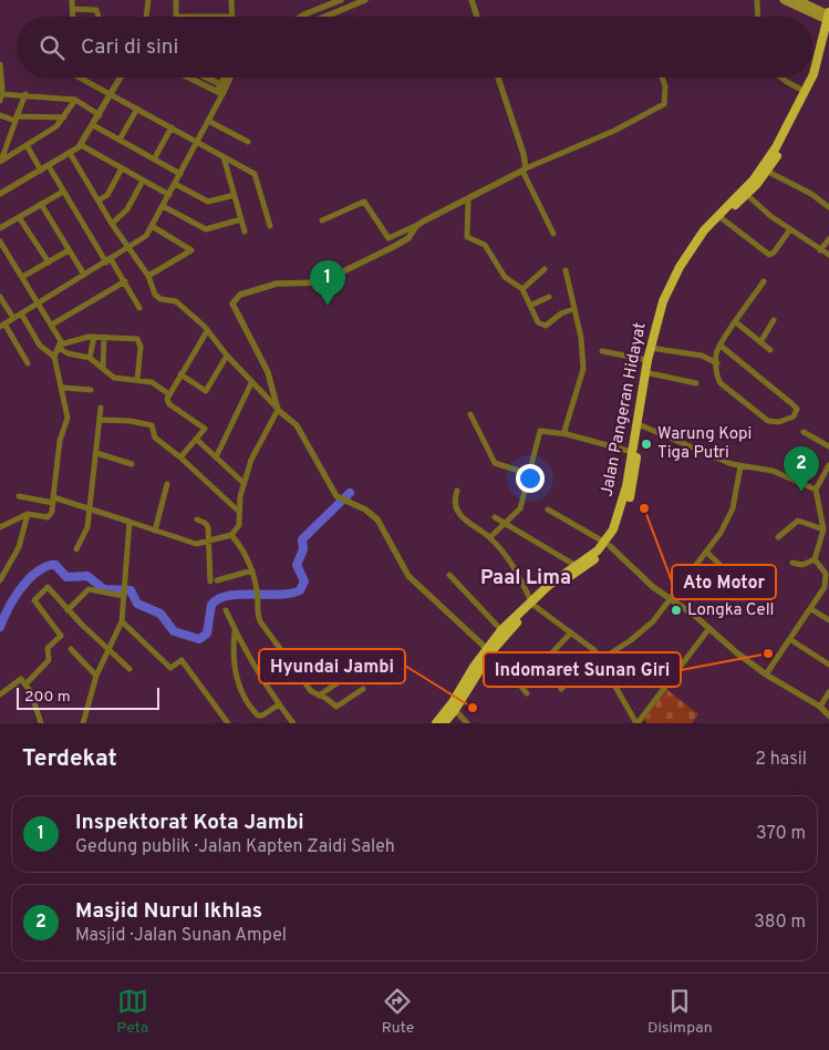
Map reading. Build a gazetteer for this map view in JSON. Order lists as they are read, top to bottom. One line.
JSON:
{"streets":{"highway":["Jalan Pangeran Hidayat"]},"districts":["Paal Lima"],"places":["Warung Kopi Tiga Putri","Ato Motor","Longka Cell","Indomaret Sunan Giri","Hyundai Jambi"],"scale_bar":"200 m","page":{"search":"Cari di sini","pins":["1","2"],"scale":"200 m","heading":["Terdekat","2 hasil"],"list":[{"mark":"1","name":"Inspektorat Kota Jambi","note":"Gedung publik · Jalan Kapten Zaidi Saleh","value":"370 m"},{"mark":"2","name":"Masjid Nurul Ikhlas","note":"Masjid · Jalan Sunan Ampel","value":"380 m"}],"nav":["Peta","Rute","Disimpan"]}}
